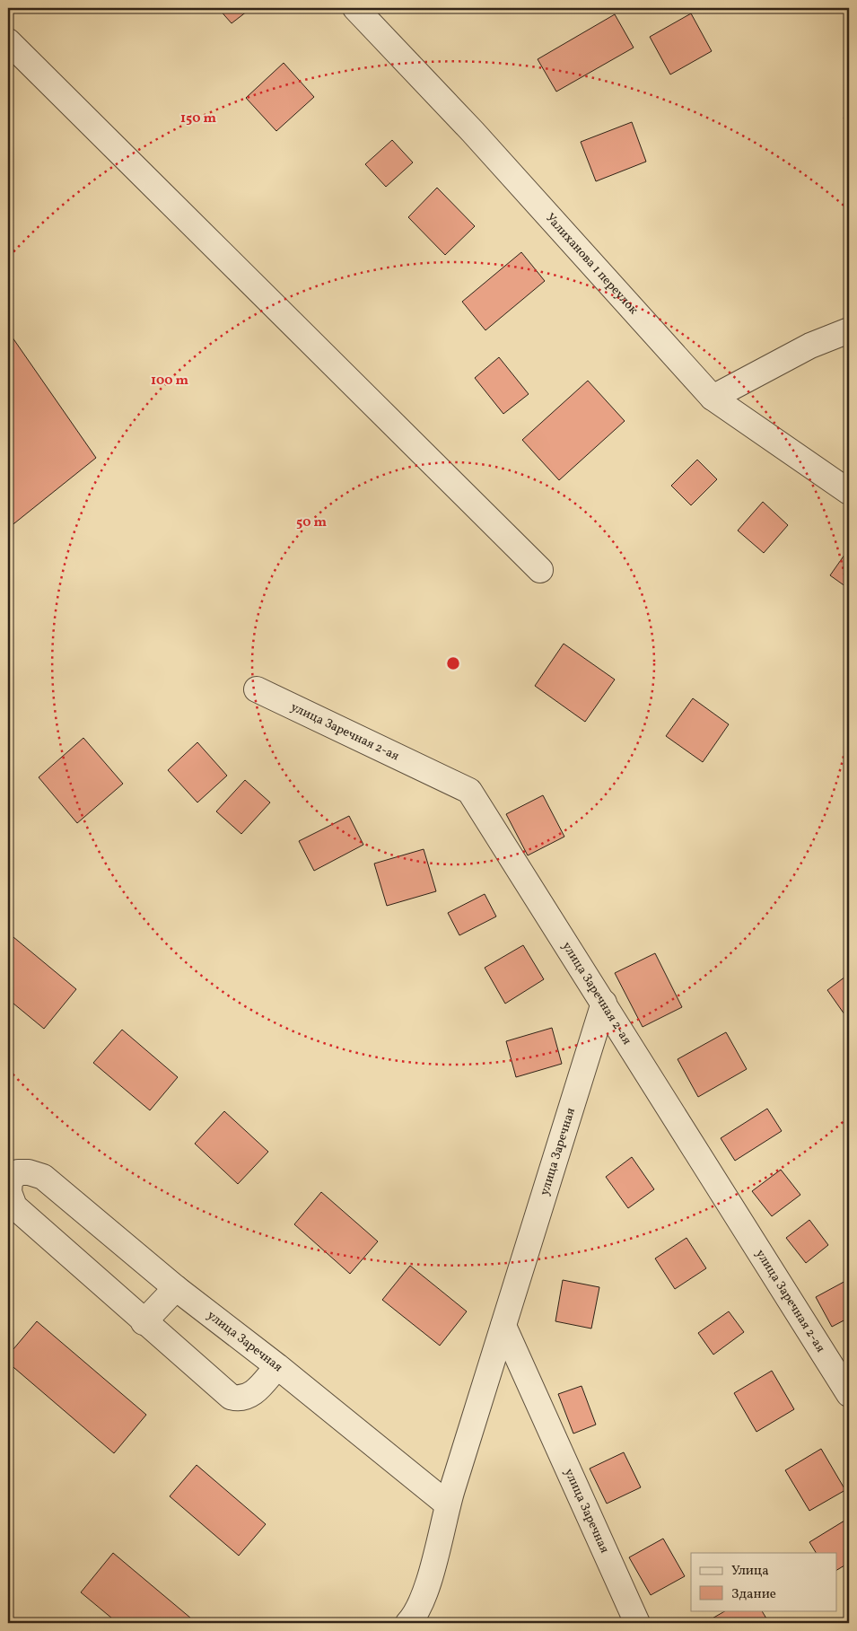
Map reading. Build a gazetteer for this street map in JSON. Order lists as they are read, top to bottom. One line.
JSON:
{"streets":{"street":["Уалиханова 1 переулок","улица Заречная 2-ая","улица Заречная"]},"crossings":[["улица Заречная 2-ая","улица Заречная"]],"legend":["Улица","Здание"],"rings":["150 m","100 m","50 m"]}
